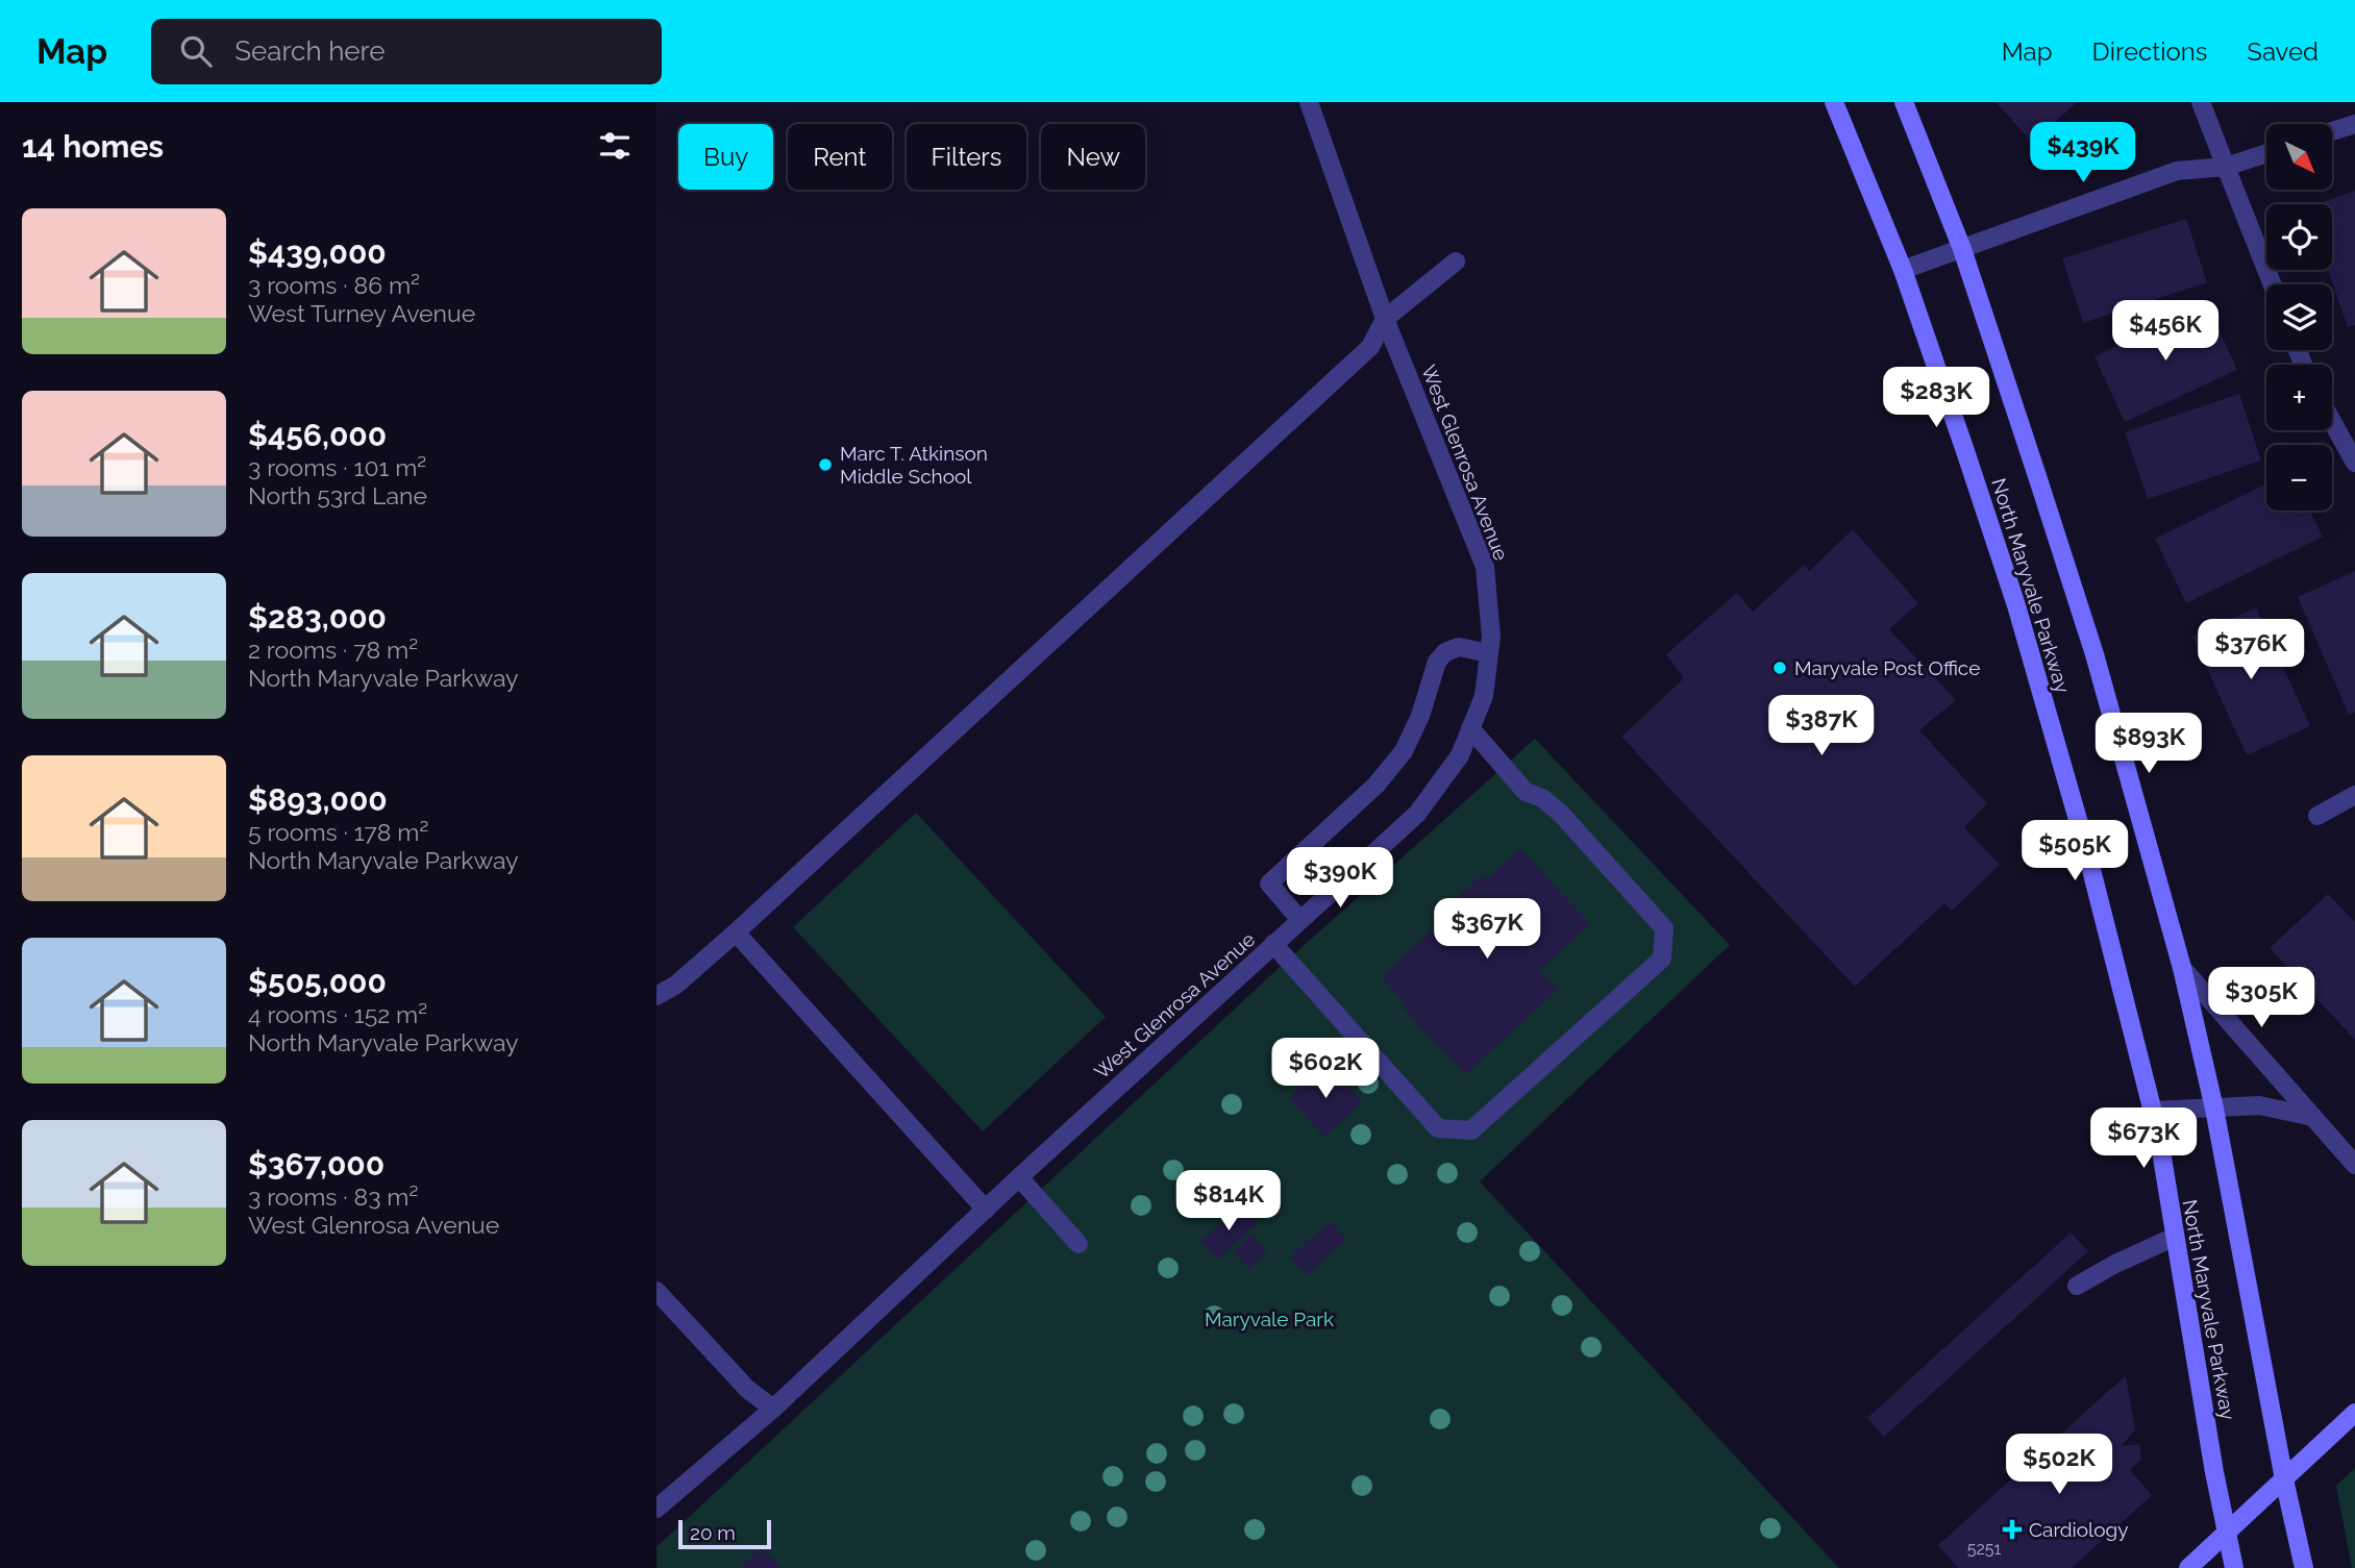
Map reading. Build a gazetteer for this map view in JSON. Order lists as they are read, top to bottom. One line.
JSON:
{"streets":{"street":["West Glenrosa Avenue","North Maryvale Parkway"]},"parks":["Maryvale Park"],"places":{"other":["Marc T. Atkinson Middle School","Maryvale Post Office"],"health":["Cardiology"]},"house_numbers":["5251"],"scale_bar":"20 m","north":"bottom right","page":{"header":"Map","search":"Search here","nav":["Map","Directions","Saved"],"heading":"14 homes","price":["$439K","$456K","$283K","$376K","$387K","$893K","$505K","$390K","$367K","$305K","$602K","$673K","$814K","$502K"],"map_buttons":["+","−"],"chip":["Buy","Rent","Filters","New"],"list":[{"name":"$439,000","note":"3 rooms · 86 m² · West Turney Avenue"},{"name":"$456,000","note":"3 rooms · 101 m² · North 53rd Lane"},{"name":"$283,000","note":"2 rooms · 78 m² · North Maryvale Parkway"},{"name":"$893,000","note":"5 rooms · 178 m² · North Maryvale Parkway"},{"name":"$505,000","note":"4 rooms · 152 m² · North Maryvale Parkway"},{"name":"$367,000","note":"3 rooms · 83 m² · West Glenrosa Avenue"}],"scale":"20 m"}}
